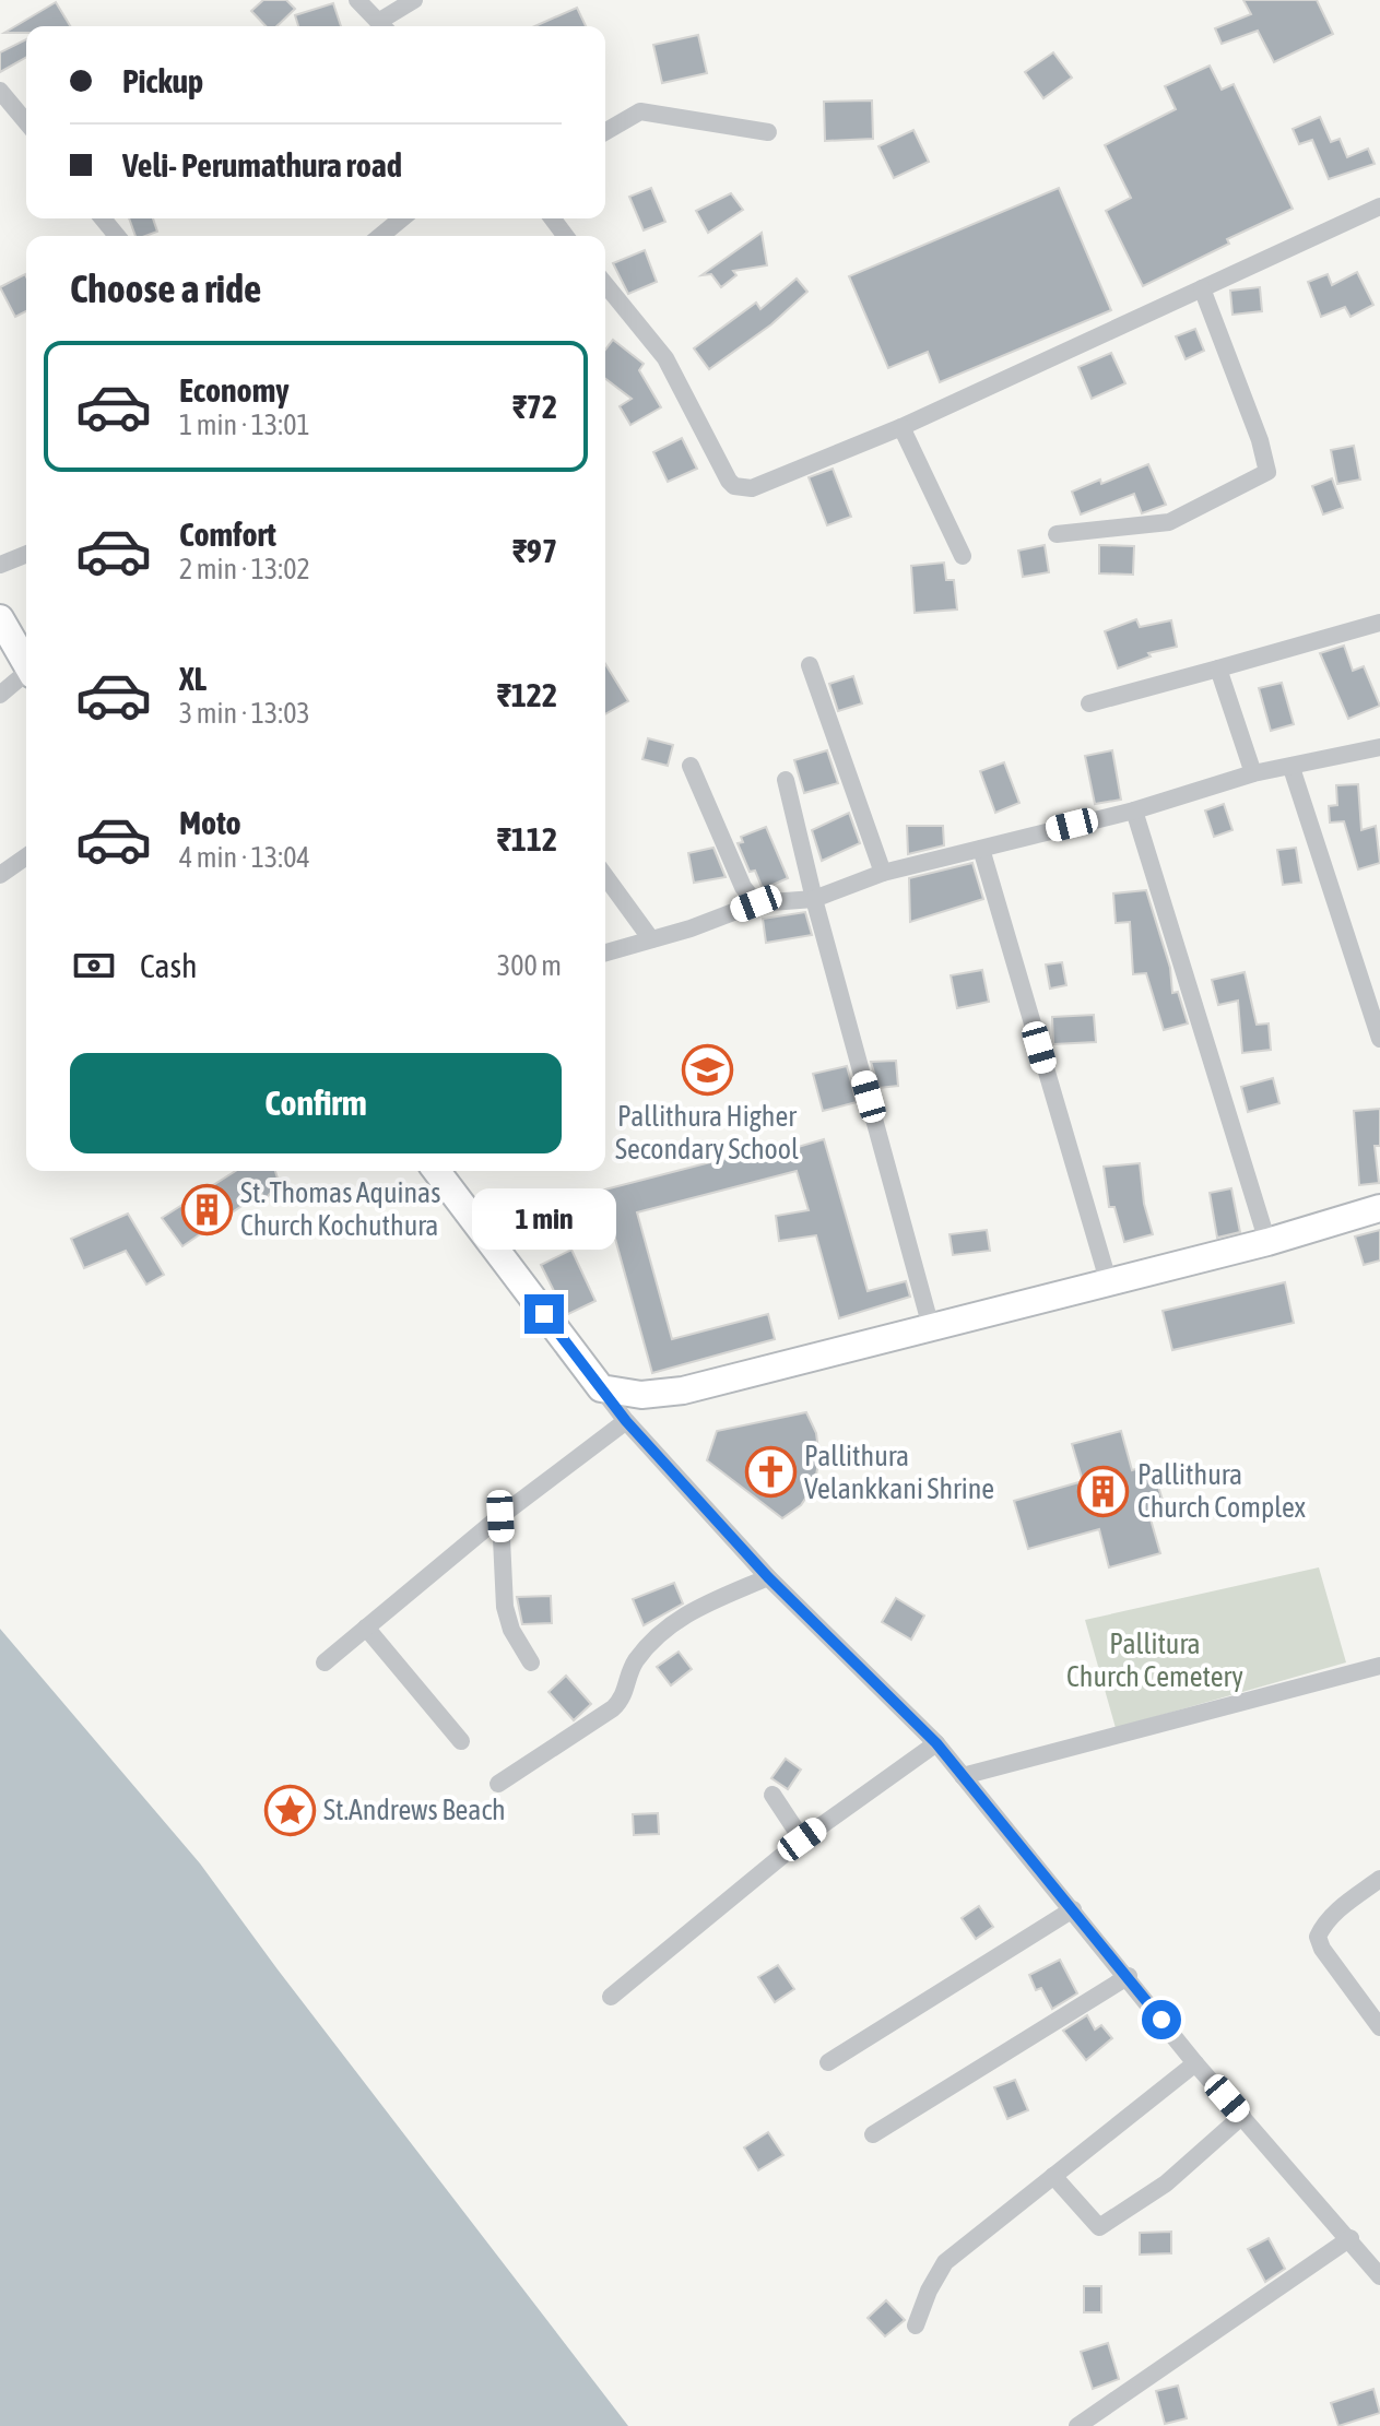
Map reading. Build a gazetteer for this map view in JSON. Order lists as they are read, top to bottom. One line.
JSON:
{"parks":["Pallitura Church Cemetery"],"places":{"school or university":["Pallithura Higher Secondary School"],"building":["St. Thomas Aquinas Church Kochuthura","Pallithura Church Complex"],"church":["Pallithura Velankkani Shrine"],"place":["St.Andrews Beach"]},"page":{"banner":["Pickup","Veli- Perumathura road"],"heading":"Choose a ride","list":[{"name":"Economy","note":"1 min · 13:01","value":"₹72"},{"name":"Comfort","note":"2 min · 13:02","value":"₹97"},{"name":"XL","note":"3 min · 13:03","value":"₹122"},{"name":"Moto","note":"4 min · 13:04","value":"₹112"}],"pay":["Cash","300 m"],"buttons":"Confirm","bubble":"1 min"}}
